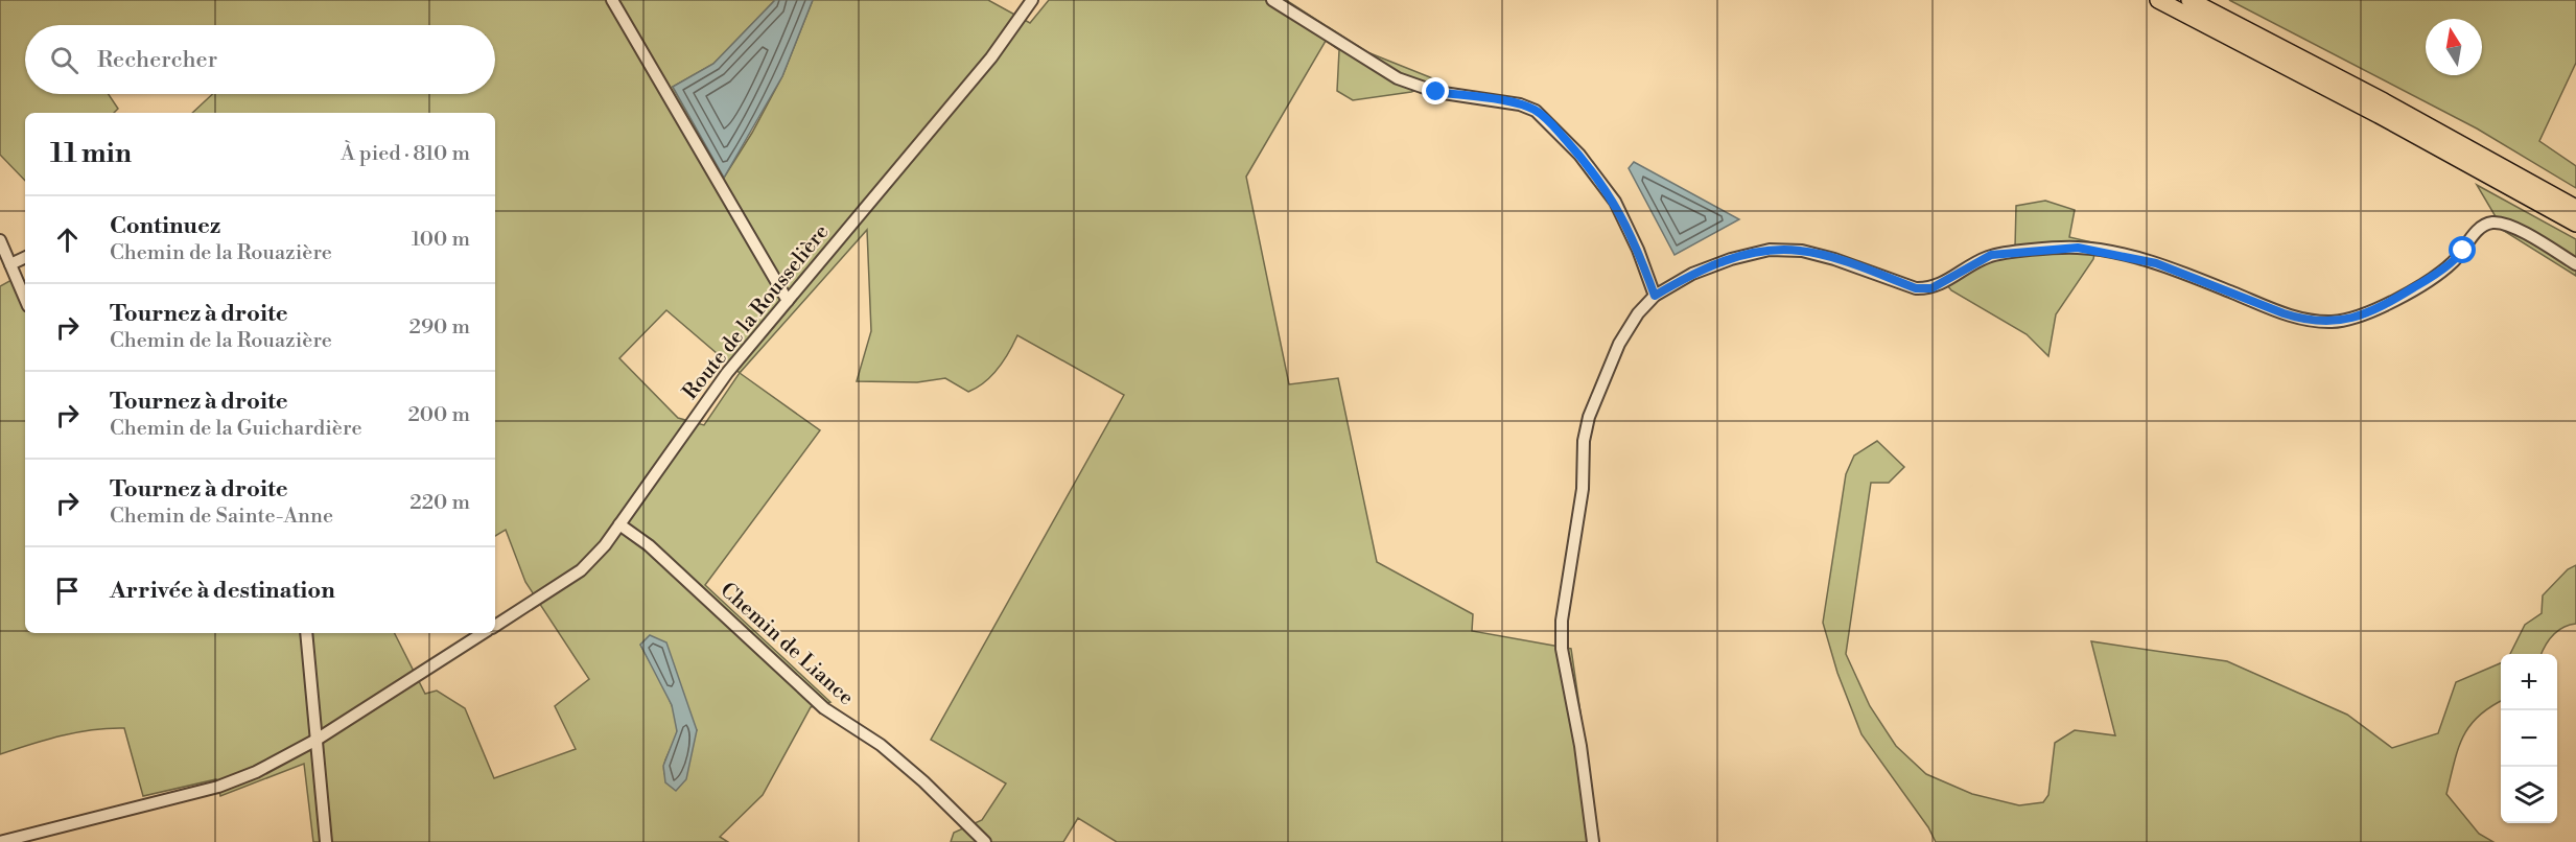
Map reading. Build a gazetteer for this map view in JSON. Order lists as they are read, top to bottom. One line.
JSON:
{"streets":{"street":["Route de la Rousselière","Chemin de Liance"]},"crossings":[["Route de la Rousselière","Chemin de Liance"]],"north":"top","page":{"search":"Rechercher","heading":["11 min","À pied · 810 m"],"list":[["Continuez","Chemin de la Rouazière","100 m"],["Tournez à droite","Chemin de la Rouazière","290 m"],["Tournez à droite","Chemin de la Guichardière","200 m"],["Tournez à droite","Chemin de Sainte-Anne","220 m"],"Arrivée à destination"],"map_buttons":["+","−"]}}
